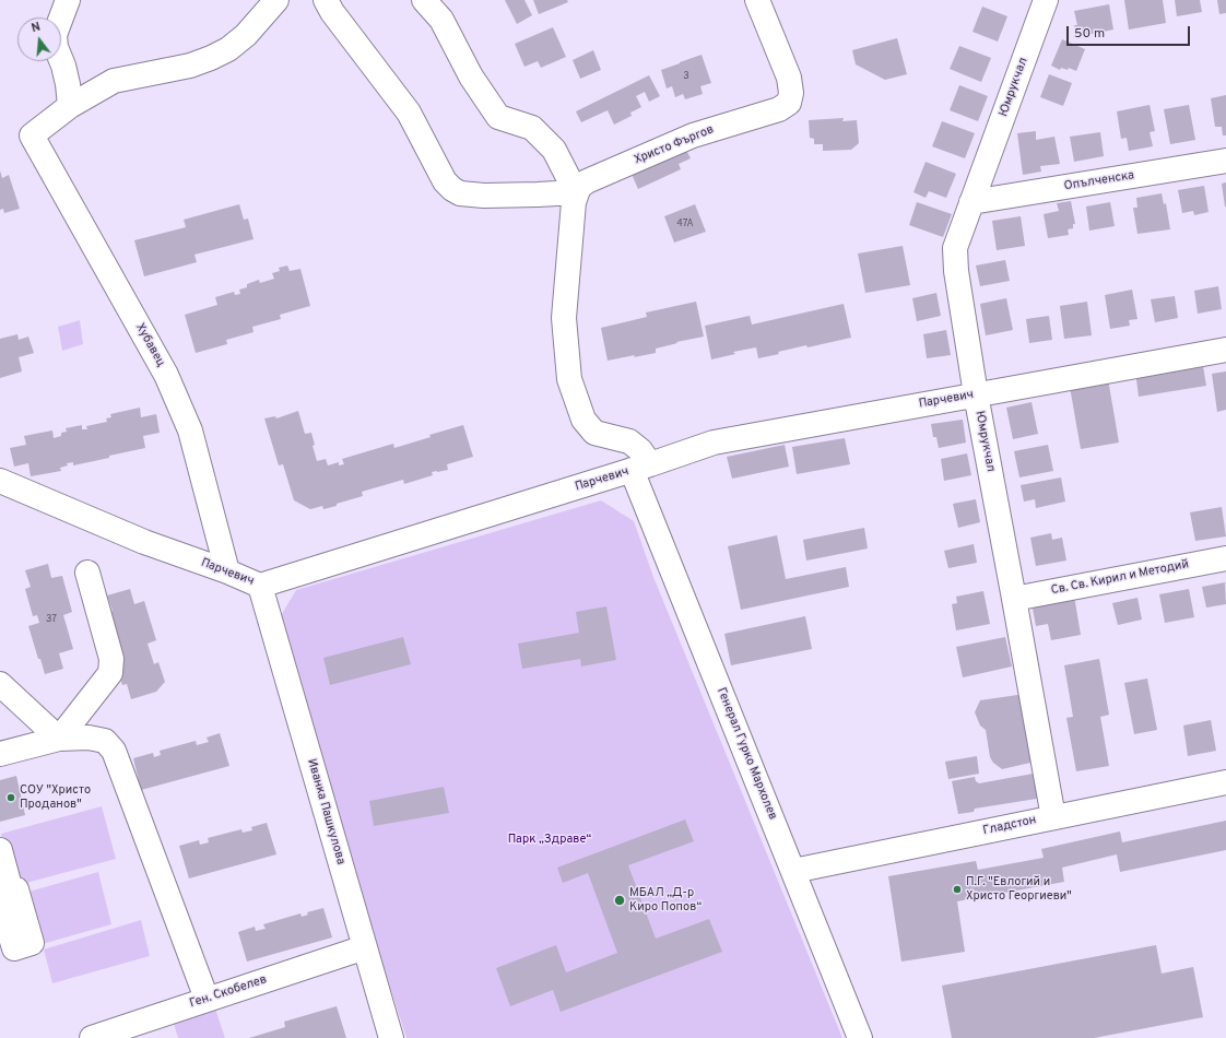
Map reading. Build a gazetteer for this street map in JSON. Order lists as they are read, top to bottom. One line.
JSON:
{"streets":{"street":["Юмрукчал","Христо Фъргов","Опълченска","Хубавец","Парчевич","Св. Св. Кирил и Методий","Генерал Гурко Мархолев","Иванка Пашкулова","Гладстон","Ген. Скобелев"]},"crossings":[["Юмрукчал","Опълченска"],["Юмрукчал","Парчевич"],["Юмрукчал","Св. Св. Кирил и Методий"],["Юмрукчал","Гладстон"],["Христо Фъргов","Генерал Гурко Мархолев"],["Хубавец","Парчевич"],["Парчевич","Генерал Гурко Мархолев"],["Парчевич","Иванка Пашкулова"],["Генерал Гурко Мархолев","Гладстон"],["Иванка Пашкулова","Ген. Скобелев"]],"parks":["Парк „Здраве“"],"places":["СОУ \"Христо Проданов\"","П.Г. \"Евлогий и Христо Георгиеви\"","МБАЛ „Д-р Киро Попов“"],"house_numbers":["3","47А","37"],"scale_bar":"50 m","north":"top"}
